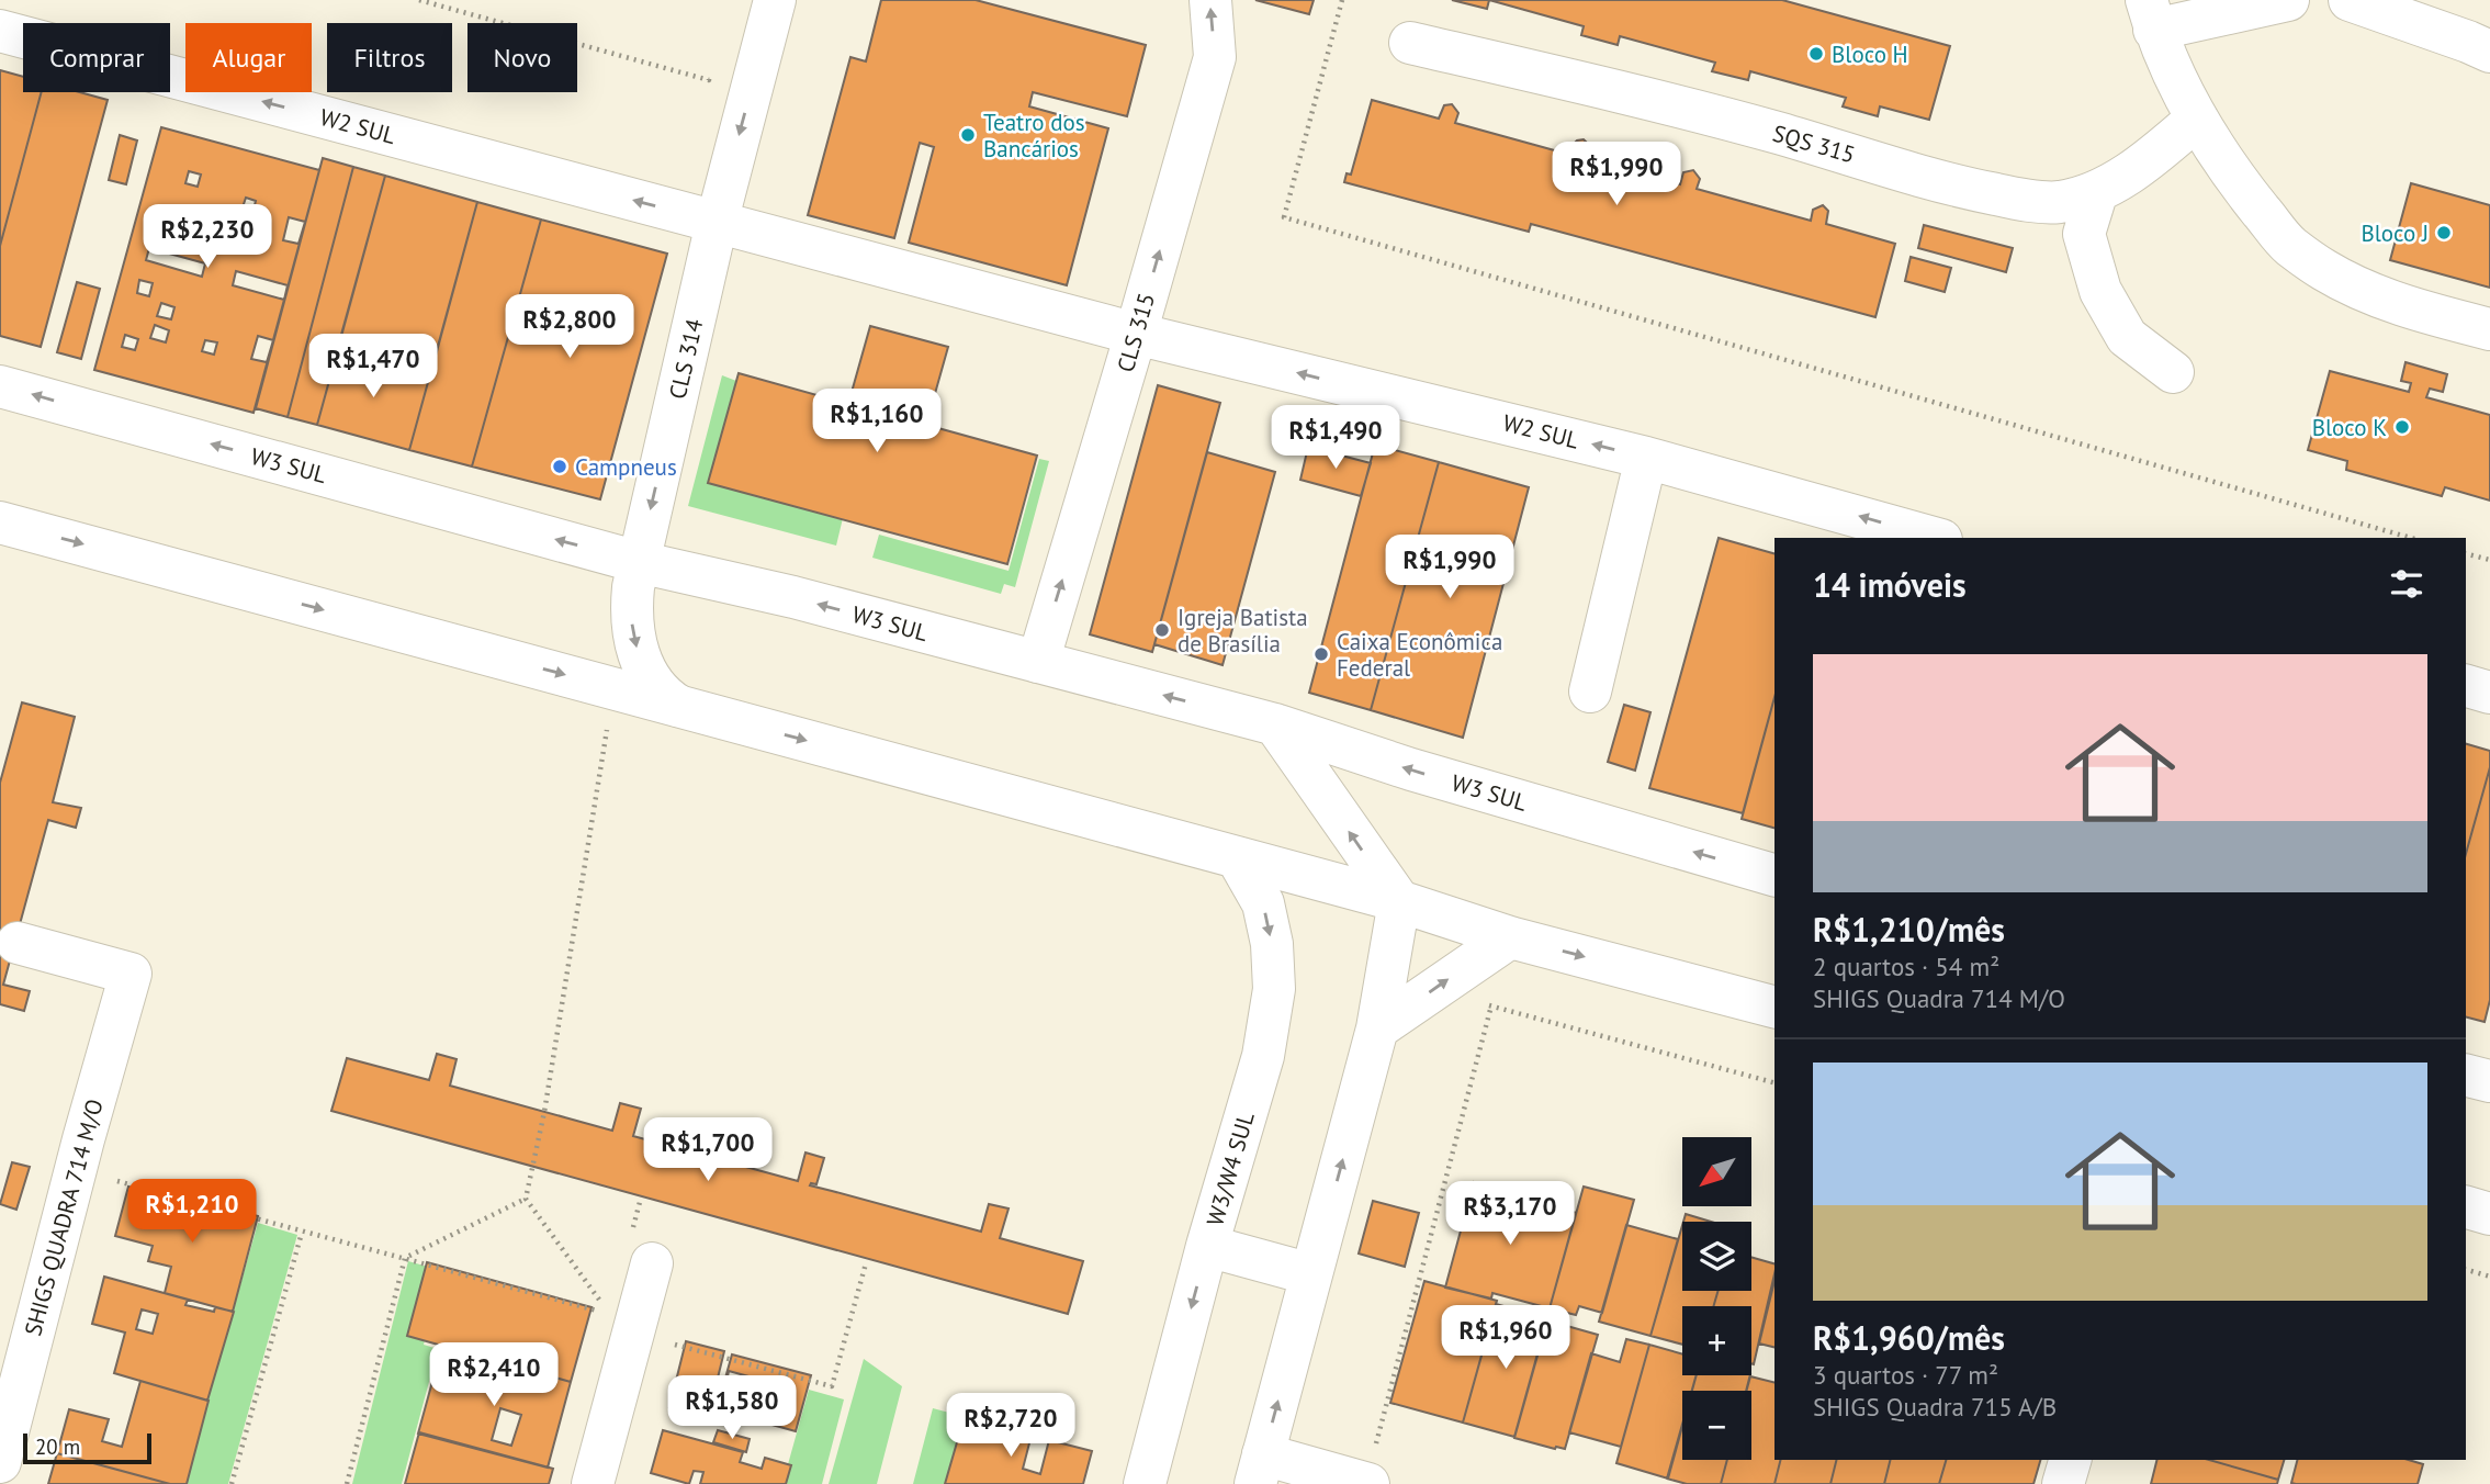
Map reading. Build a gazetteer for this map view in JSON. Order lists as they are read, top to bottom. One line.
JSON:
{"streets":{"street":["W2 SUL","SQS 315","CLS 315","CLS 314","W3 SUL","W3/W4 SUL","SHIGS QUADRA 714 M/O"]},"crossings":[["W2 SUL","CLS 315"],["W2 SUL","CLS 314"],["CLS 315","W3 SUL"],["CLS 314","W3 SUL"]],"one_way":["W2 SUL","CLS 315","CLS 314"],"places":["Bloco H","Teatro dos Bancários","Bloco J","Bloco K","Campneus","Igreja Batista de Brasília","Caixa Econômica Federal"],"scale_bar":"20 m","north":"bottom left","page":{"chip":["Comprar","Alugar","Filtros","Novo"],"price":["R$1,990","R$2,230","R$2,800","R$1,470","R$1,160","R$1,490","R$1,990","R$1,700","R$1,210","R$3,170","R$1,960","R$2,410","R$1,580","R$2,720"],"heading":"14 imóveis","list":[{"name":"R$1,210/mês","note":"2 quartos · 54 m² · SHIGS Quadra 714 M/O"},{"name":"R$1,960/mês","note":"3 quartos · 77 m² · SHIGS Quadra 715 A/B"}],"map_buttons":["+","−"],"scale":"20 m"}}
